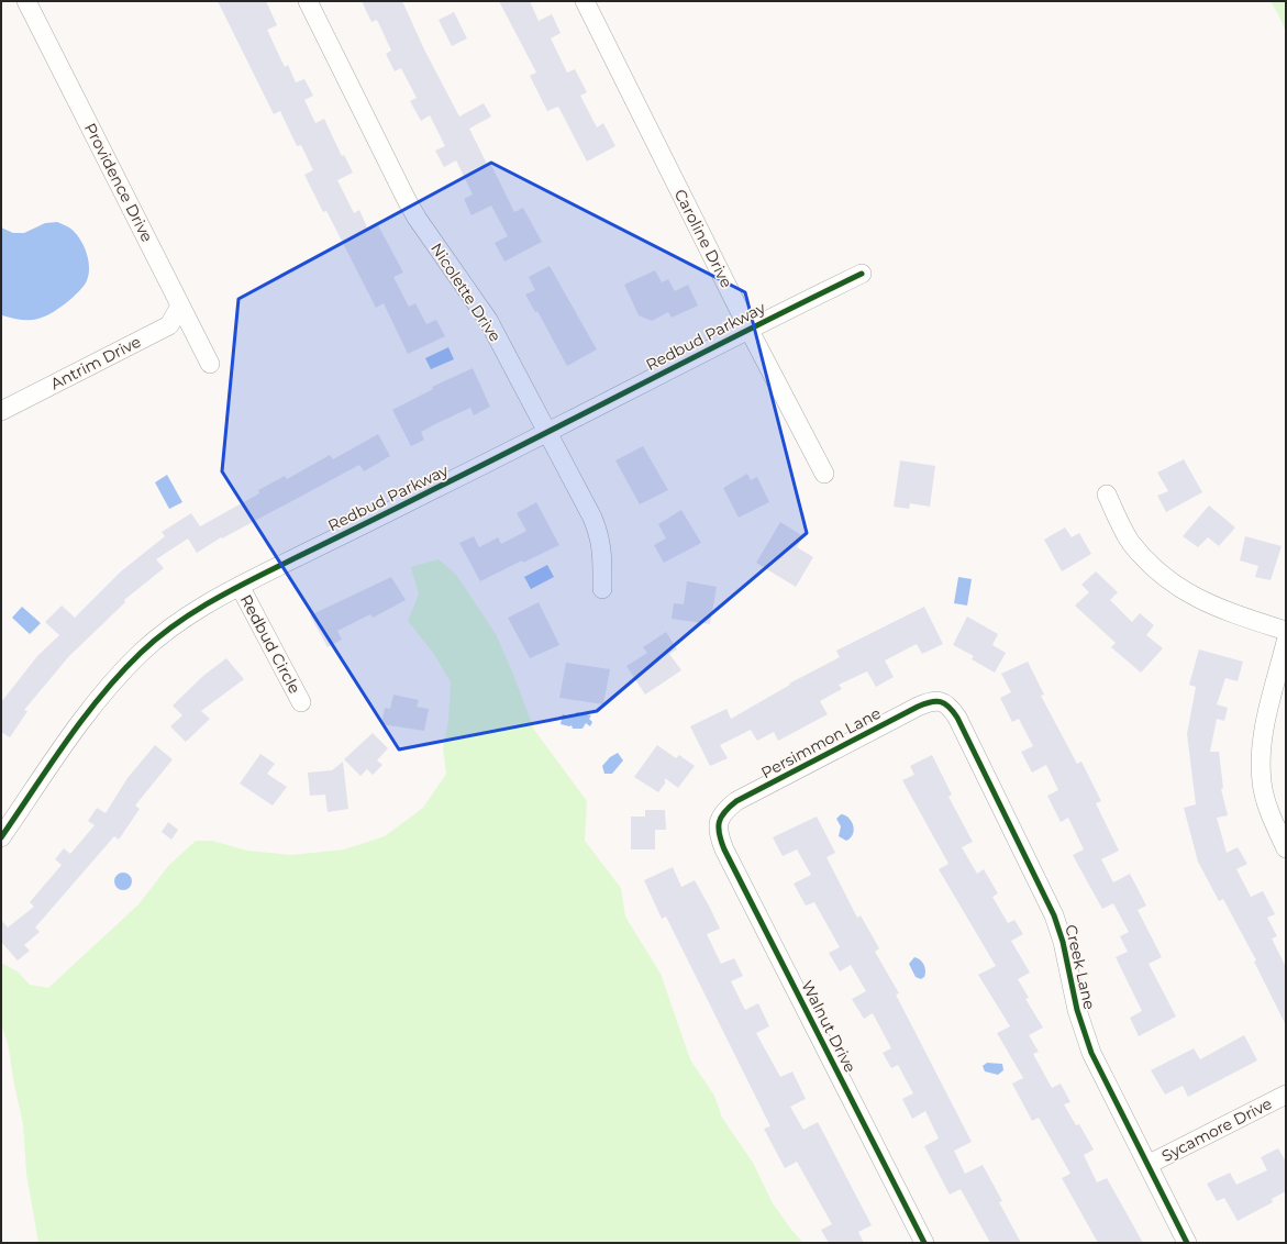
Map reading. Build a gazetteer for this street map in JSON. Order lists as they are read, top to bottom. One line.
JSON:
{"streets":{"street":["Providence Drive","Caroline Drive","Nicolette Drive","Redbud Parkway","Antrim Drive","Redbud Circle","Persimmon Lane","Creek Lane","Walnut Drive","Sycamore Drive"]},"crossings":[["Providence Drive","Antrim Drive"],["Caroline Drive","Redbud Parkway"],["Nicolette Drive","Redbud Parkway"],["Redbud Parkway","Redbud Circle"],["Persimmon Lane","Creek Lane"],["Persimmon Lane","Walnut Drive"],["Creek Lane","Sycamore Drive"]]}
